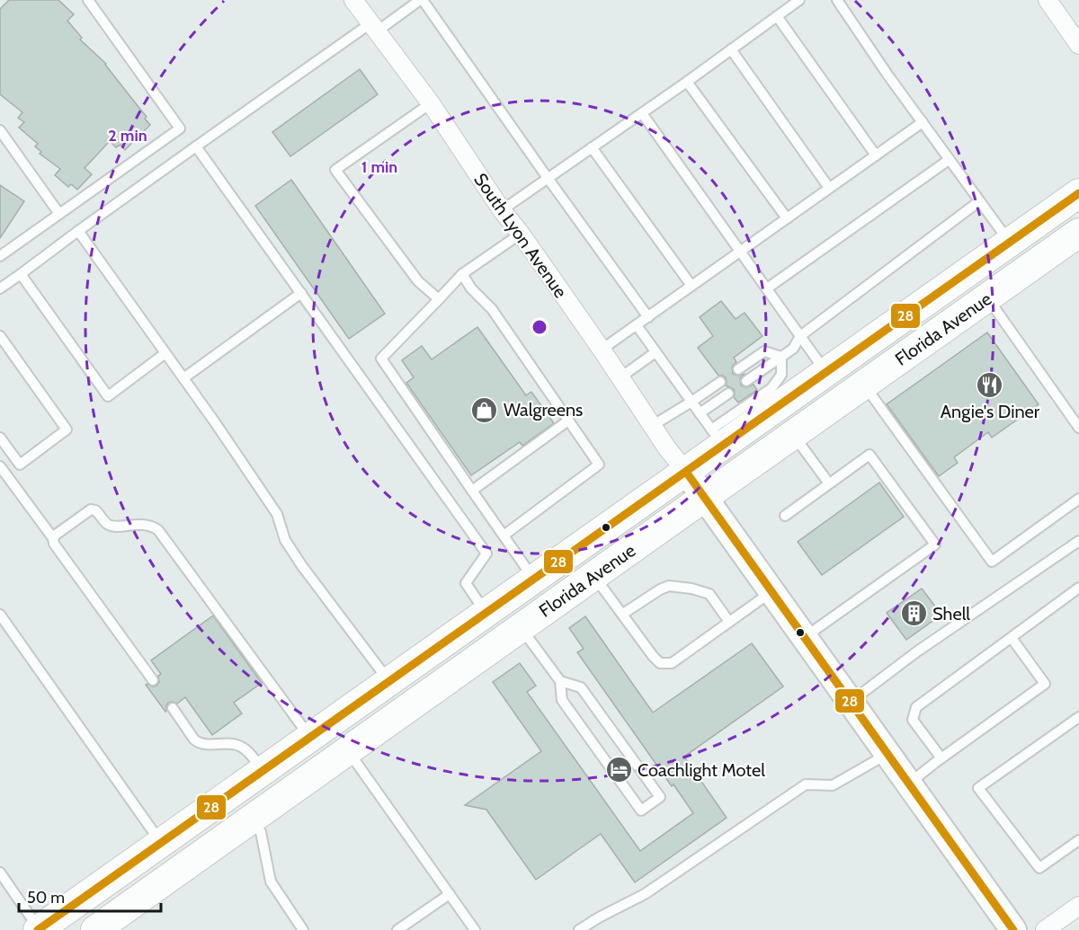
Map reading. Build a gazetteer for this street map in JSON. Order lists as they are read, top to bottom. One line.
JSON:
{"streets":{"main road":["Florida Avenue"],"street":["South Lyon Avenue"]},"crossings":[["South Lyon Avenue","Florida Avenue"]],"places":{"restaurant":["Angie's Diner"],"shop":["Walgreens"],"building":["Shell"],"hotel":["Coachlight Motel"]},"lines":["transit line 28"],"scale_bar":"50 m","rings":["2 min","1 min"]}
